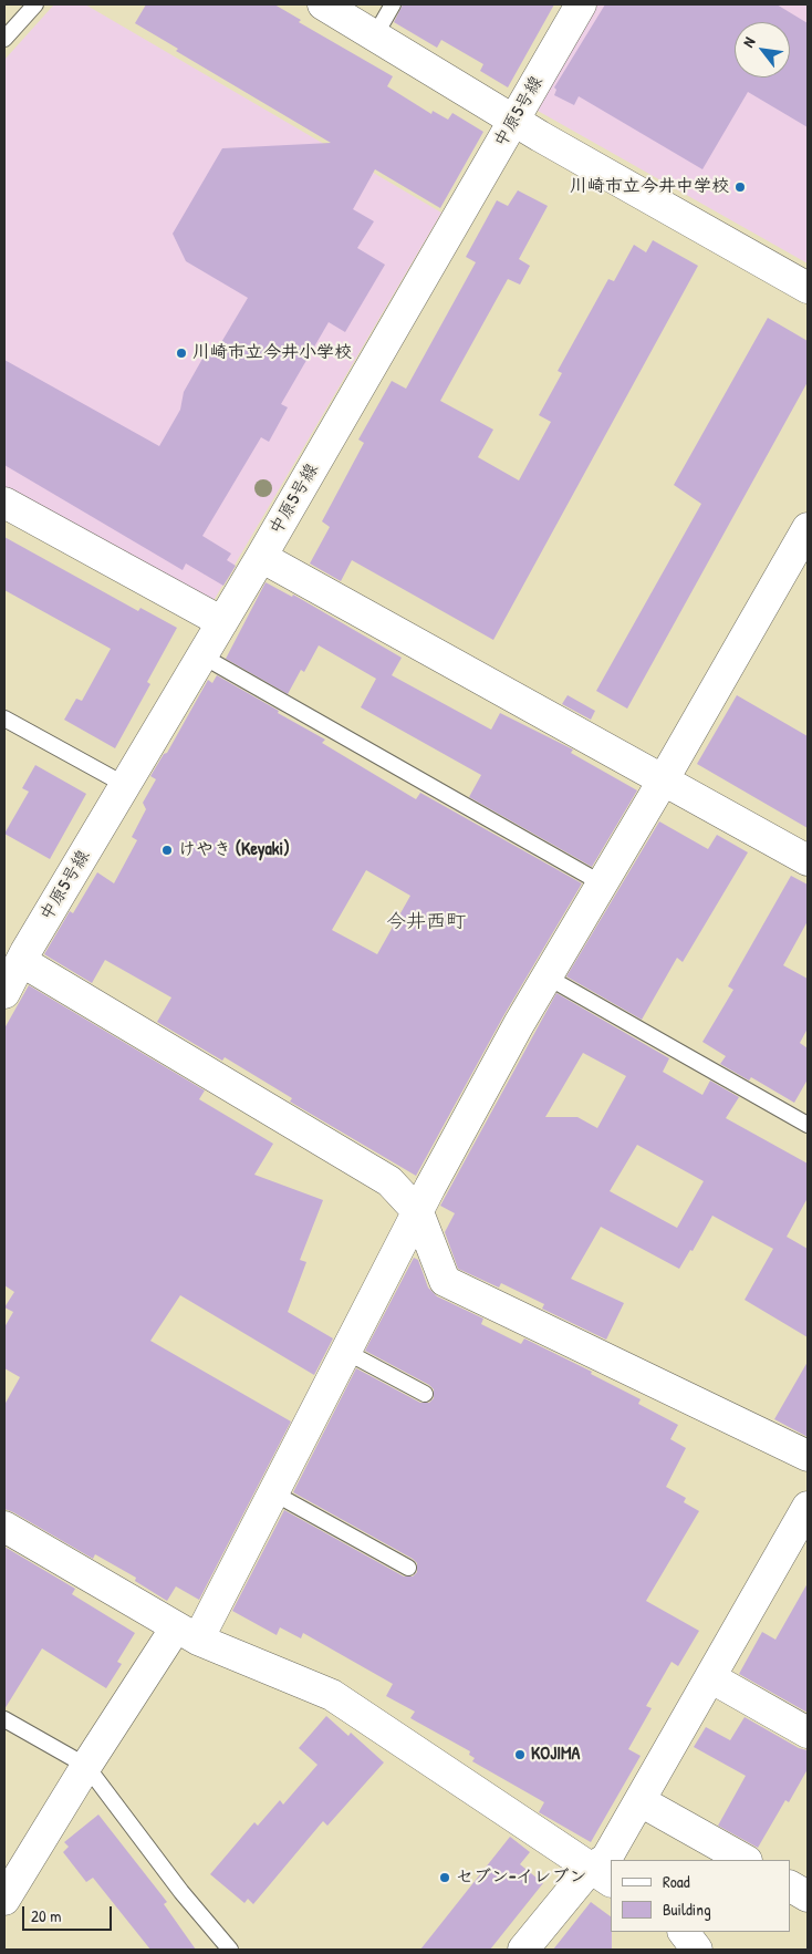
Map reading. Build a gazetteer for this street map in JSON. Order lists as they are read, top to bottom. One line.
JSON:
{"streets":{"street":["中原5号線"]},"districts":["今井西町"],"places":["川崎市立今井中学校","川崎市立今井小学校","けやき (Keyaki)","KOJIMA","セブン-イレブン"],"legend":["Road","Building"],"scale_bar":"20 m","north":"top left"}
